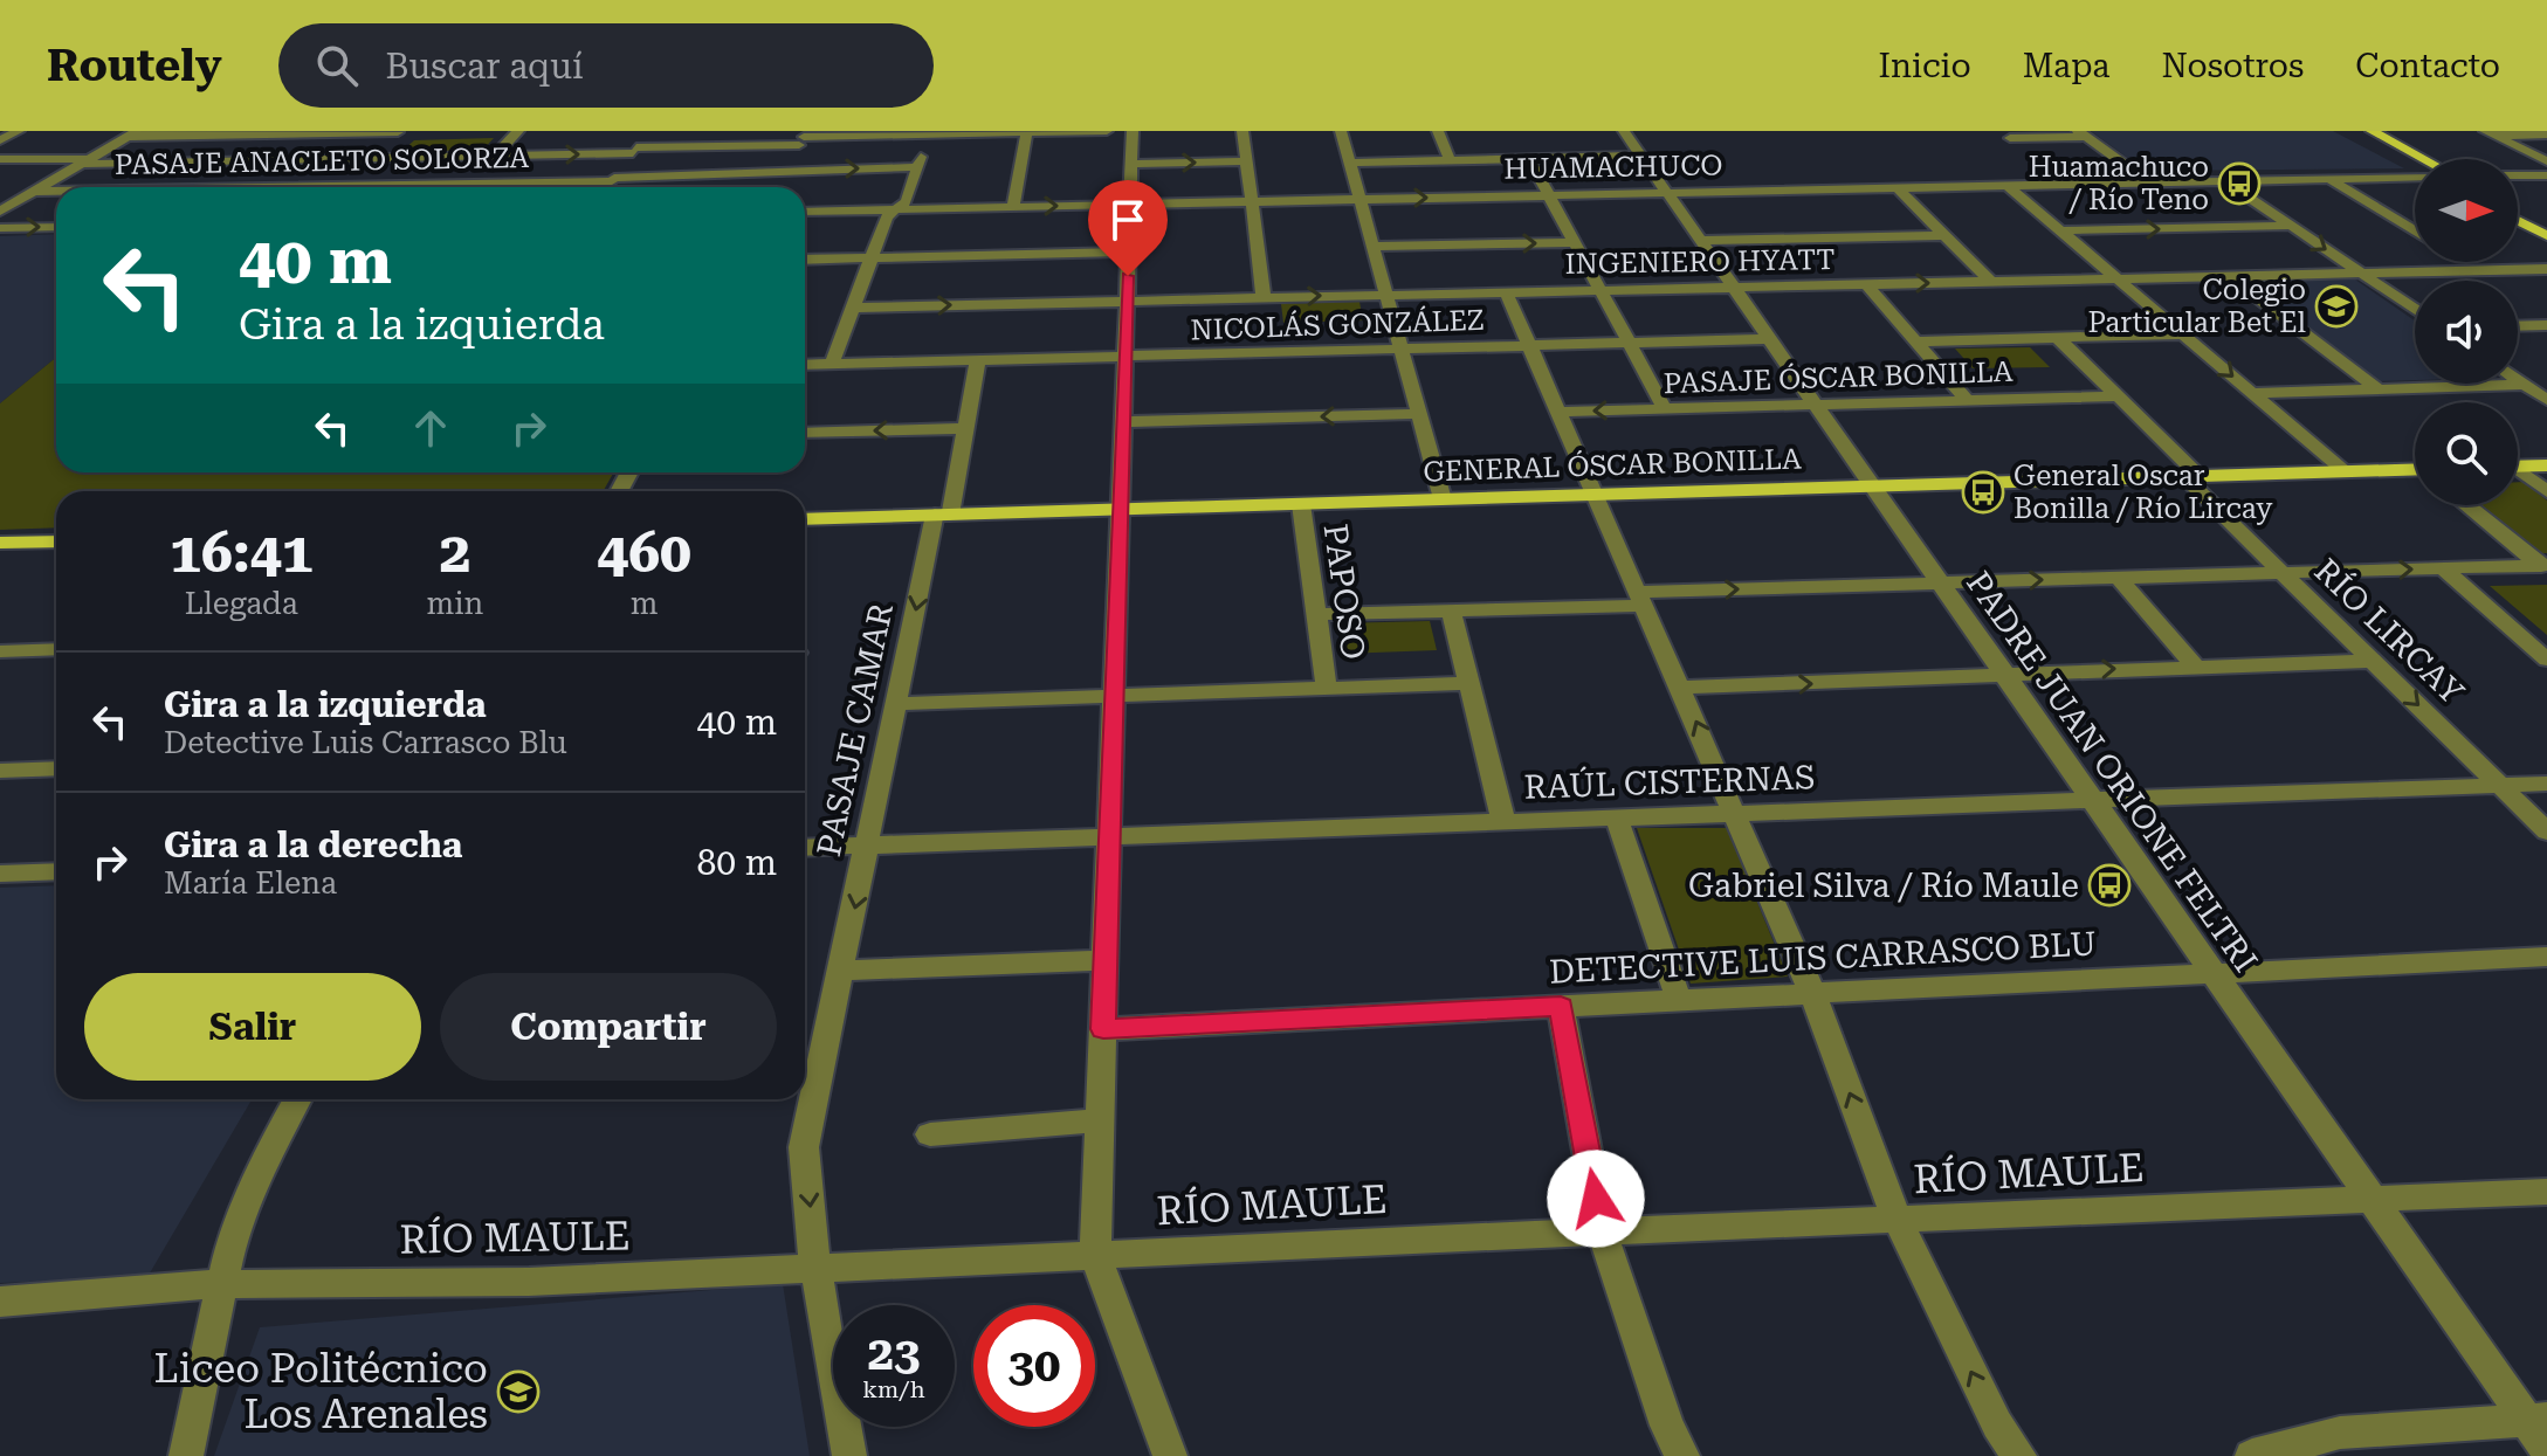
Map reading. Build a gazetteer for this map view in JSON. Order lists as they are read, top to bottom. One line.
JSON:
{"streets":{"main road":["GENERAL ÓSCAR BONILLA"],"street":["PASAJE ANACLETO SOLORZA","HUAMACHUCO","INGENIERO HYATT","NICOLÁS GONZÁLEZ","PASAJE ÓSCAR BONILLA","PAPOSO","RÍO LIRCAY","PASAJE CAMAR","PADRE JUAN ORIONE FELTRI","RAÚL CISTERNAS","DETECTIVE LUIS CARRASCO BLU","RÍO MAULE"]},"crossings":[["HUAMACHUCO","PADRE JUAN ORIONE FELTRI"],["INGENIERO HYATT","PADRE JUAN ORIONE FELTRI"],["NICOLÁS GONZÁLEZ","PASAJE CAMAR"],["NICOLÁS GONZÁLEZ","PADRE JUAN ORIONE FELTRI"],["PASAJE ÓSCAR BONILLA","RÍO LIRCAY"],["PASAJE ÓSCAR BONILLA","PADRE JUAN ORIONE FELTRI"],["GENERAL ÓSCAR BONILLA","PAPOSO"],["GENERAL ÓSCAR BONILLA","RÍO LIRCAY"],["GENERAL ÓSCAR BONILLA","PASAJE CAMAR"],["GENERAL ÓSCAR BONILLA","PADRE JUAN ORIONE FELTRI"],["RÍO LIRCAY","RAÚL CISTERNAS"],["PASAJE CAMAR","RAÚL CISTERNAS"],["PASAJE CAMAR","RÍO MAULE"],["PADRE JUAN ORIONE FELTRI","RAÚL CISTERNAS"],["PADRE JUAN ORIONE FELTRI","DETECTIVE LUIS CARRASCO BLU"],["PADRE JUAN ORIONE FELTRI","RÍO MAULE"]],"one_way":["PASAJE CAMAR"],"places":{"bus stop":["Huamachuco / Río Teno","General Oscar Bonilla / Río Lircay","Gabriel Silva / Río Maule"],"school or university":["Colegio Particular Bet El","Liceo Politécnico Los Arenales"]},"north":"right","page":{"header":"Routely","search":"Buscar aquí","nav":["Inicio","Mapa","Nosotros","Contacto"],"turn":["40 m","Gira a la izquierda"],"eta":["16:41","Llegada","2","min","460","m"],"list":[{"name":"Gira a la izquierda","note":"Detective Luis Carrasco Blu","value":"40 m"},{"name":"Gira a la derecha","note":"María Elena","value":"80 m"}],"buttons":["Salir","Compartir"],"speed":"23 km/h","limit":"30"}}
